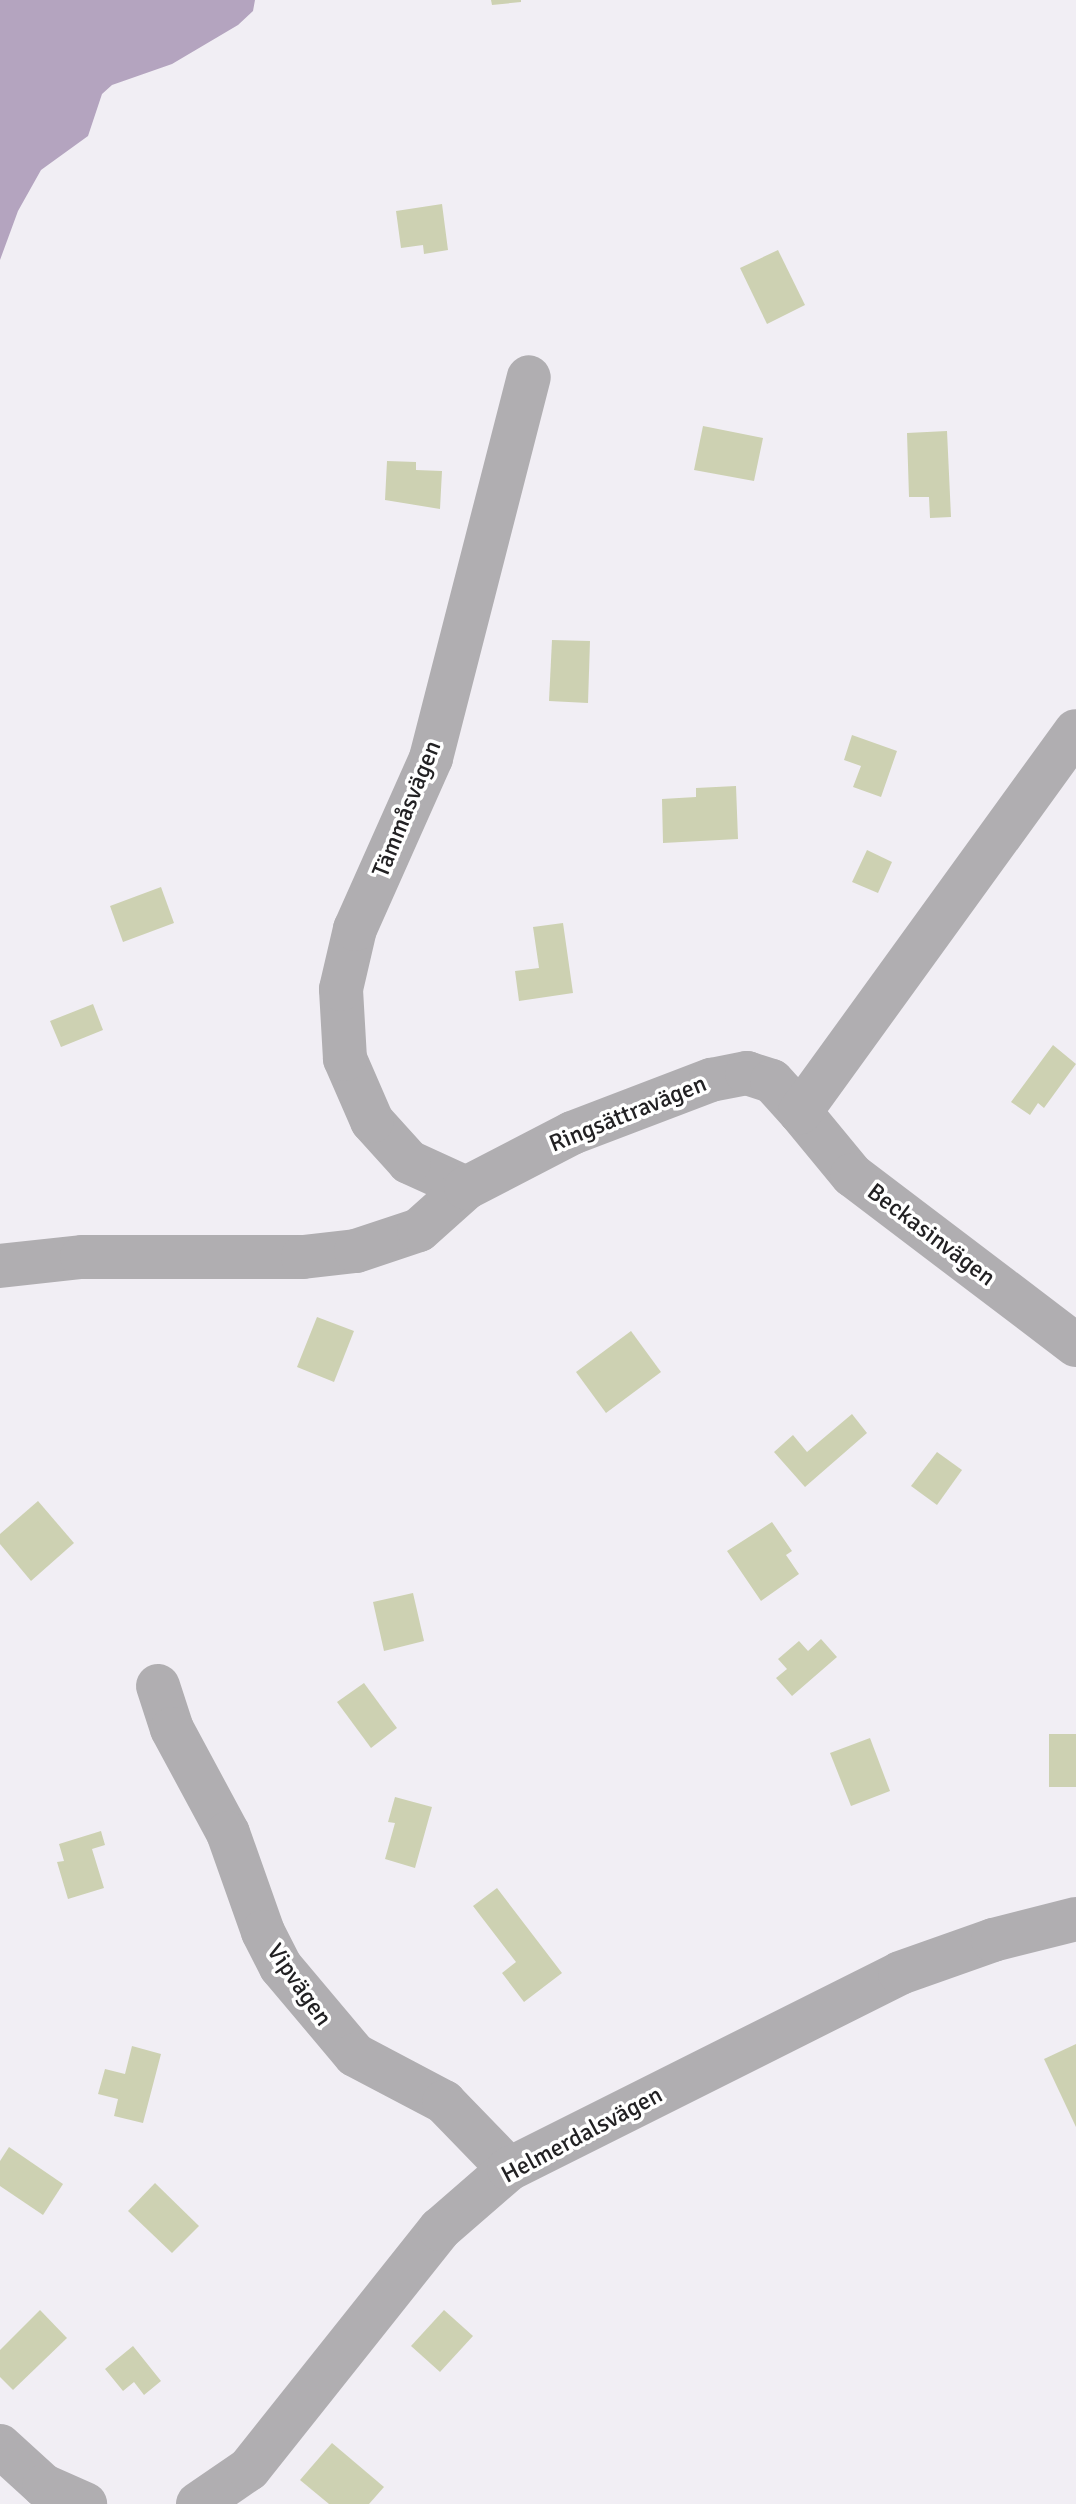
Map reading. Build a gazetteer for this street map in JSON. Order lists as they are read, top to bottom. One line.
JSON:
{"streets":{"street":["Tämmåsvägen","Ringsättravägen","Beckasinvägen","Vipvägen","Helmerdalsvägen"]},"crossings":[["Tämmåsvägen","Ringsättravägen"],["Ringsättravägen","Beckasinvägen"],["Vipvägen","Helmerdalsvägen"]]}
